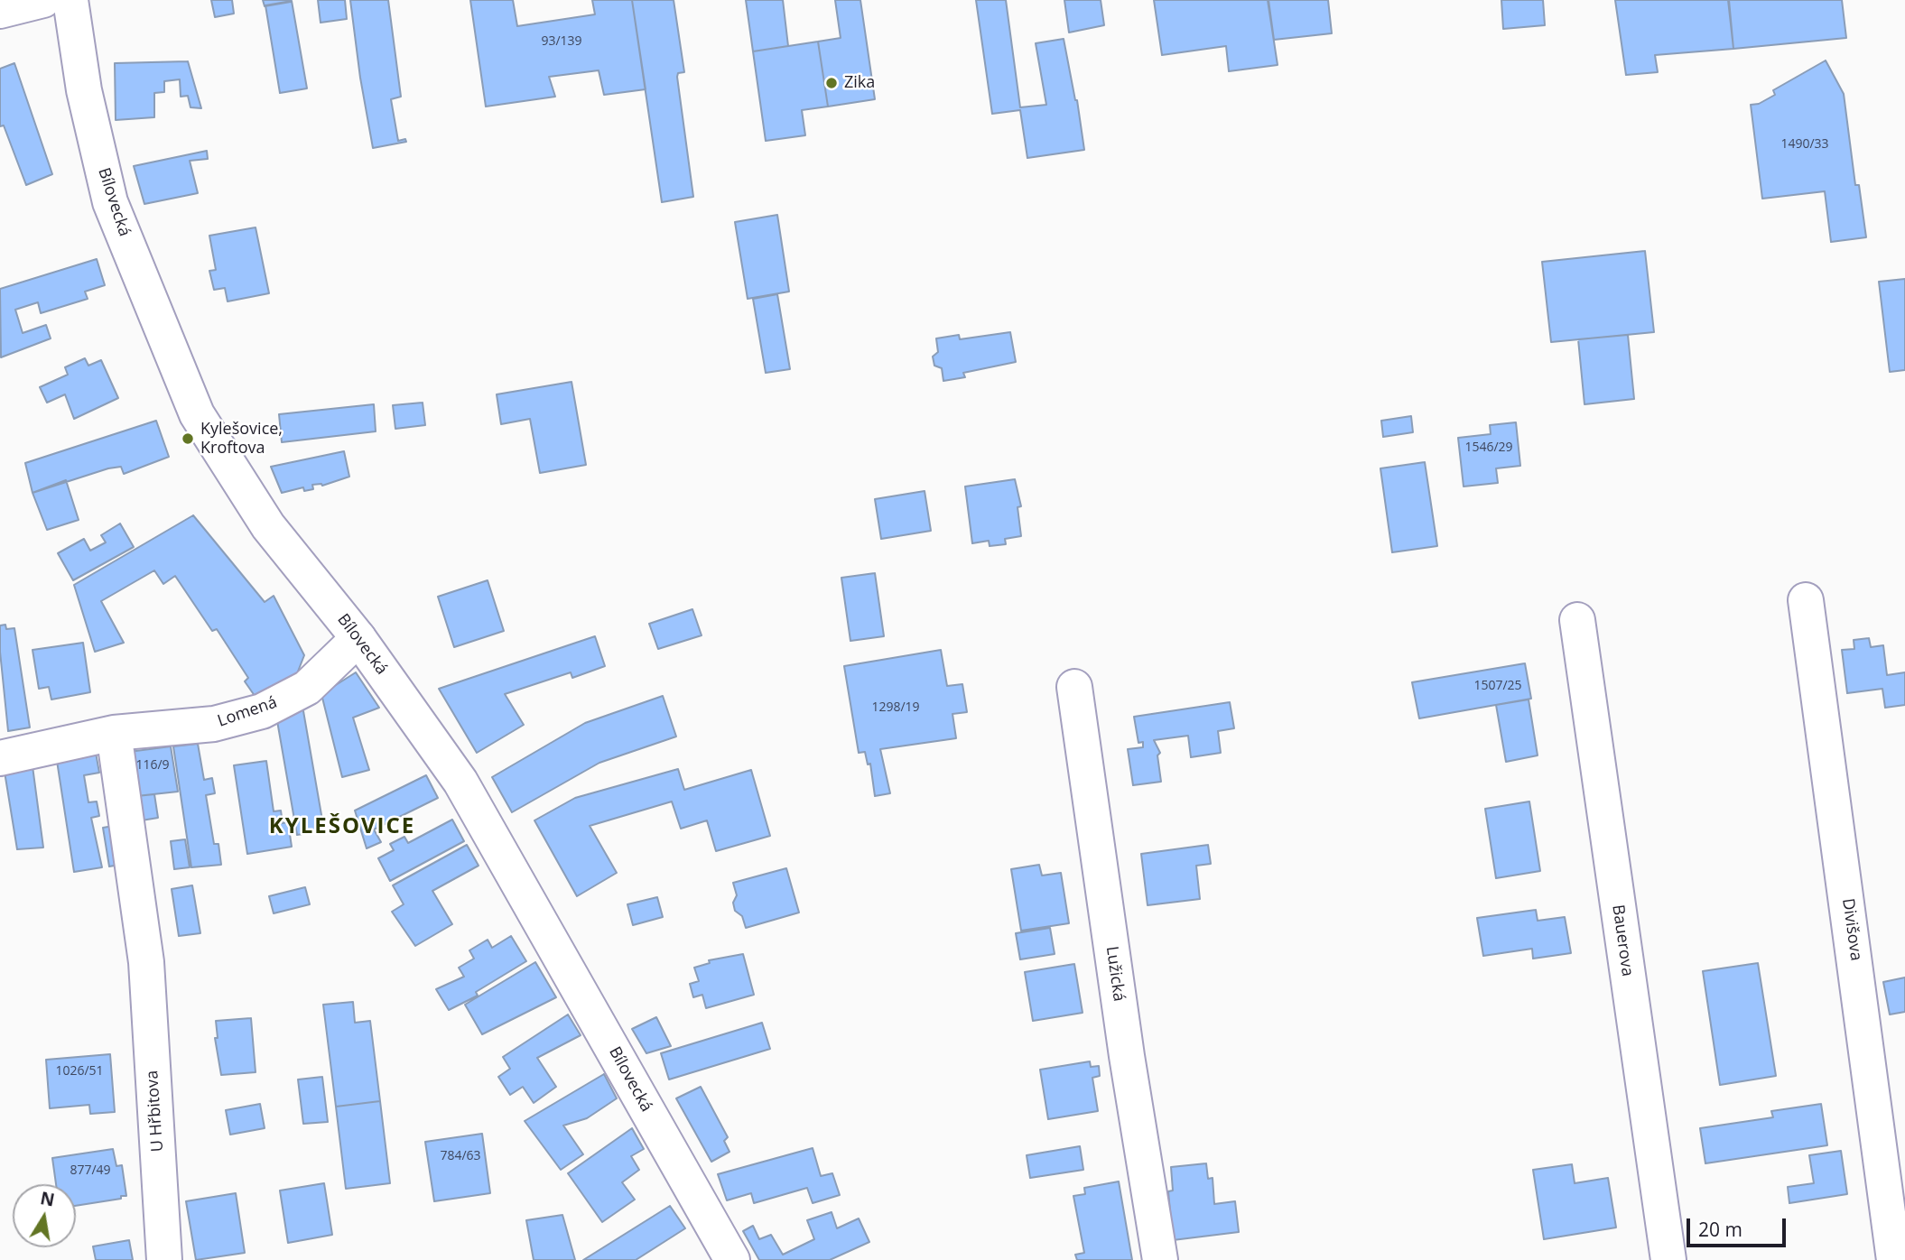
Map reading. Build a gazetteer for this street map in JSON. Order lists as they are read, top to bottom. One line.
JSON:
{"streets":{"street":["Bílovecká","Lomená","Divišova","Bauerova","Lužická","U Hřbitova"]},"crossings":[["Bílovecká","Lomená"],["Lomená","U Hřbitova"]],"districts":["KYLEŠOVICE"],"places":["Zika","Kylešovice, Kroftova"],"house_numbers":["93/139","1490/33","1546/29","1507/25","1298/19","116/9","1026/51","784/63","877/49"],"scale_bar":"20 m","north":"top"}
